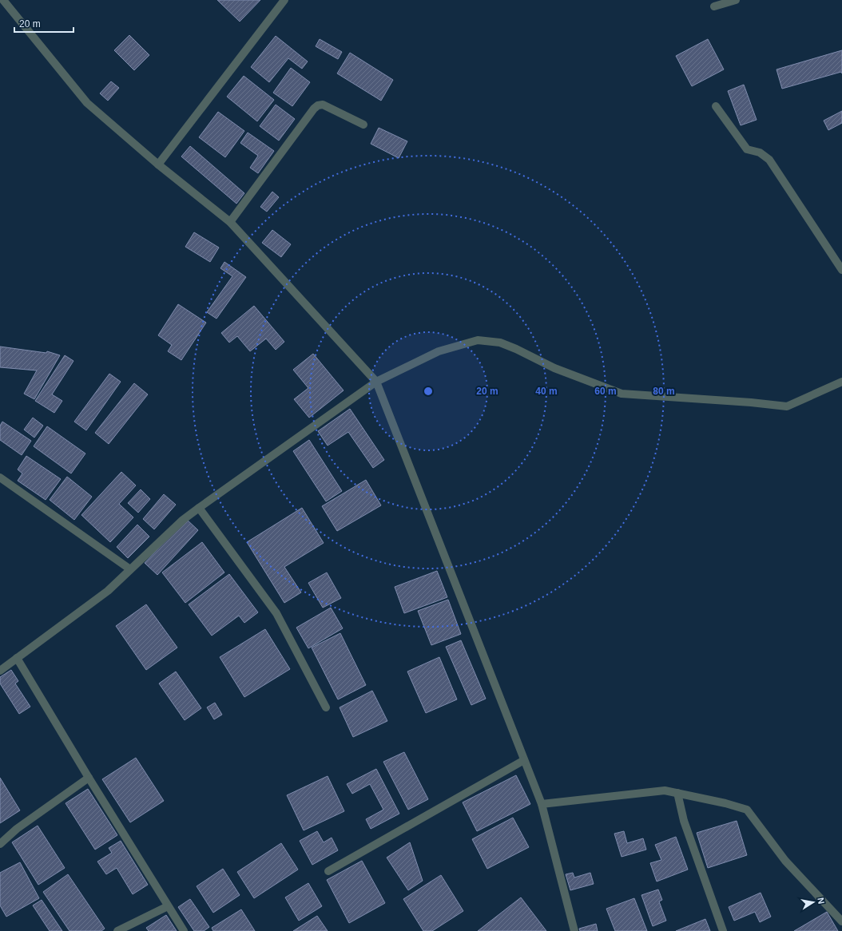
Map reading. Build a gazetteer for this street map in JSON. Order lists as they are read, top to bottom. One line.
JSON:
{"scale_bar":"20 m","north":"right","rings":["20 m","40 m","60 m","80 m"]}
